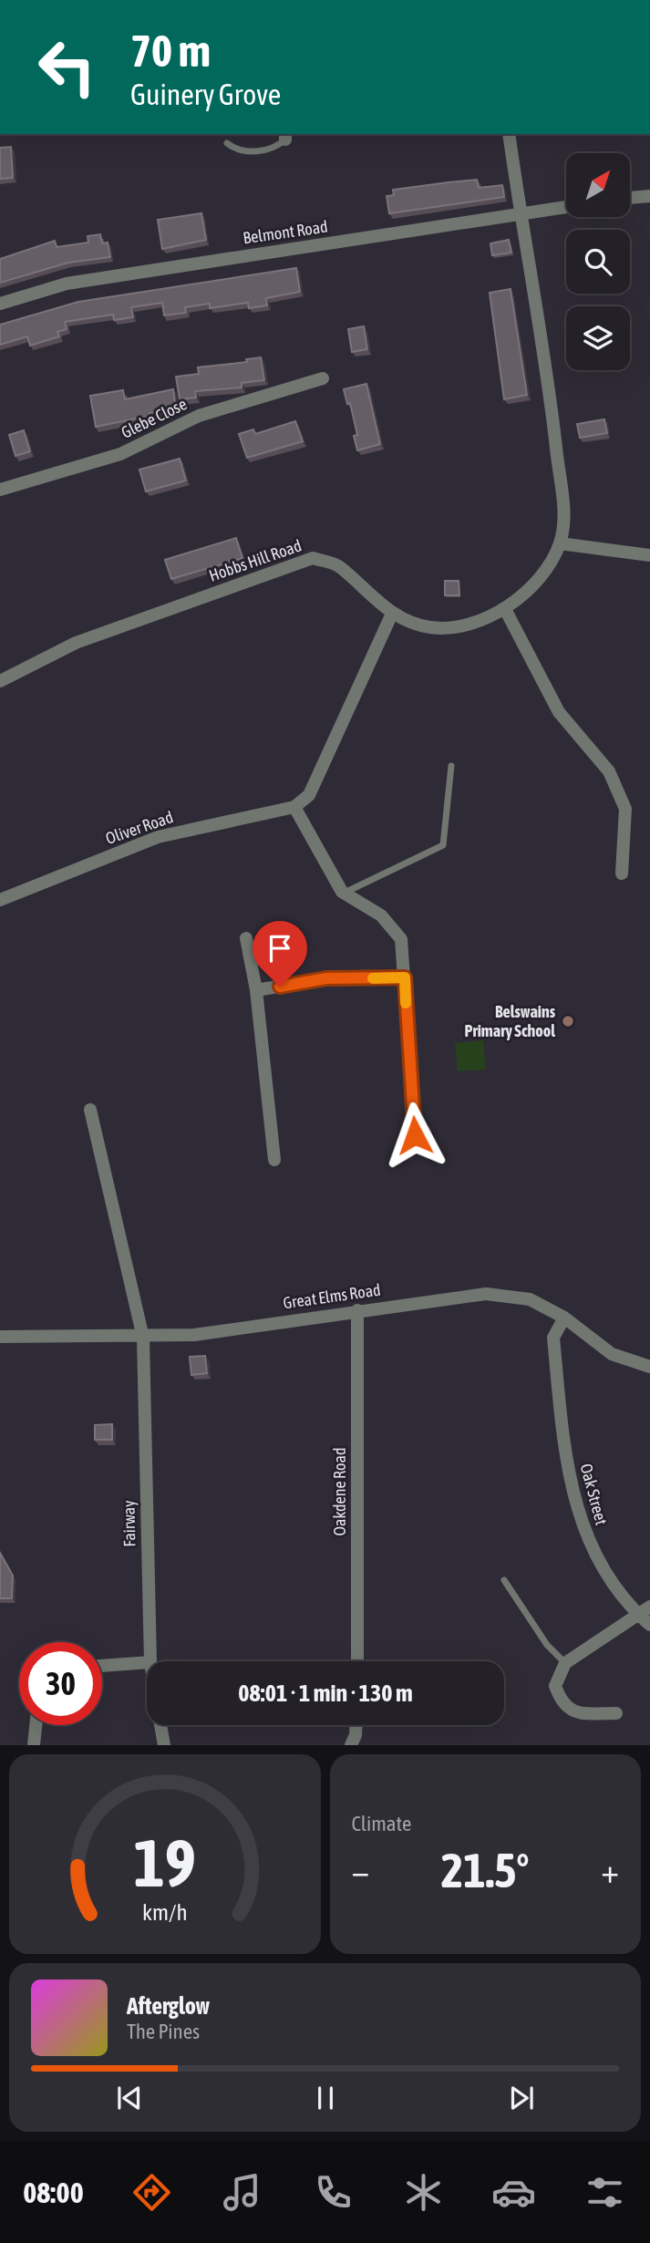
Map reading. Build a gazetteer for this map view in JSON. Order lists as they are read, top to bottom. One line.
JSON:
{"streets":{"street":["Belmont Road","Glebe Close","Hobbs Hill Road","Oliver Road","Great Elms Road","Oakdene Road","Oak Street","Fairway"]},"crossings":[["Belmont Road","Hobbs Hill Road"],["Great Elms Road","Oakdene Road"],["Great Elms Road","Oak Street"],["Great Elms Road","Fairway"]],"places":["Belswains Primary School"],"north":"top right","page":{"turn":["70 m","Guinery Grove"],"limit":"30","trip":"08:01 · 1 min · 130 m","tile":"Climate","heat":["−","21.5°","+"],"song":["Afterglow","The Pines"],"tabs":"08:00","gauge":["19","km/h"]}}
